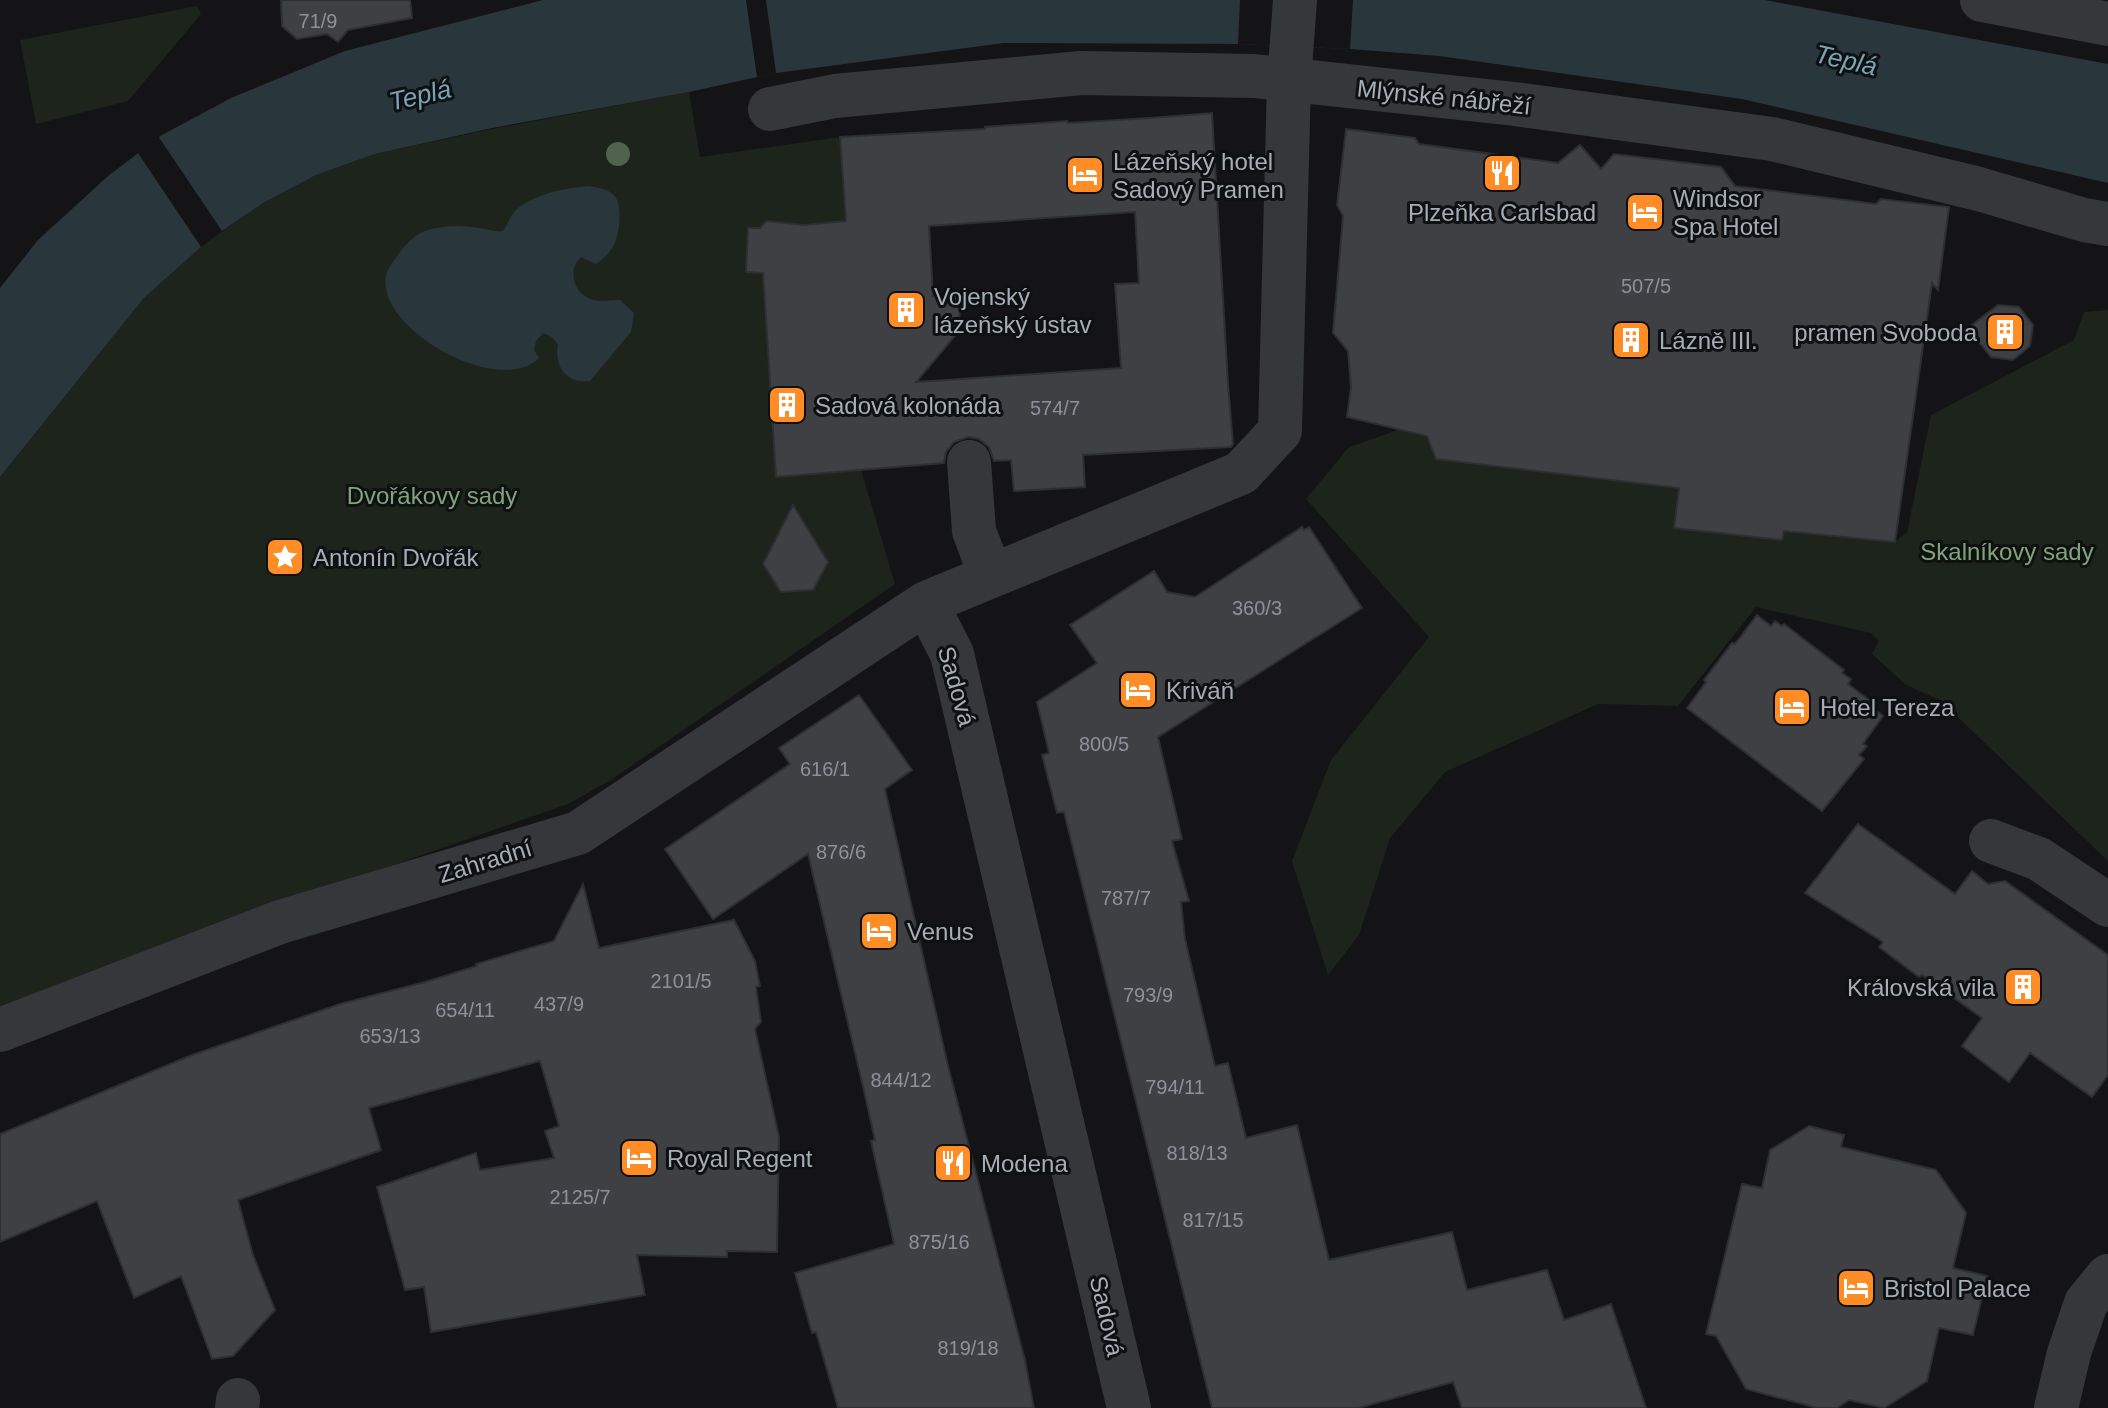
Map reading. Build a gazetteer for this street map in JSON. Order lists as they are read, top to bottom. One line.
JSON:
{"streets":{"street":["Mlýnské nábřeží","Sadová","Zahradní"]},"crossings":[["Sadová","Zahradní"]],"water":["Teplá"],"parks":["Dvořákovy sady","Skalníkovy sady"],"places":{"restaurant":["Plzeňka Carlsbad","Modena"],"hotel":["Lázeňský hotel Sadový Pramen","Windsor Spa Hotel","Kriváň","Hotel Tereza","Venus","Royal Regent","Bristol Palace"],"building":["Vojenský lázeňský ústav","pramen Svoboda","Lázně III.","Sadová kolonáda","Královská vila"],"place":["Antonín Dvořák"]},"house_numbers":["71/9","507/5","574/7","360/3","800/5","616/1","876/6","787/7","2101/5","793/9","437/9","654/11","653/13","844/12","794/11","818/13","2125/7","817/15","875/16","819/18"]}
